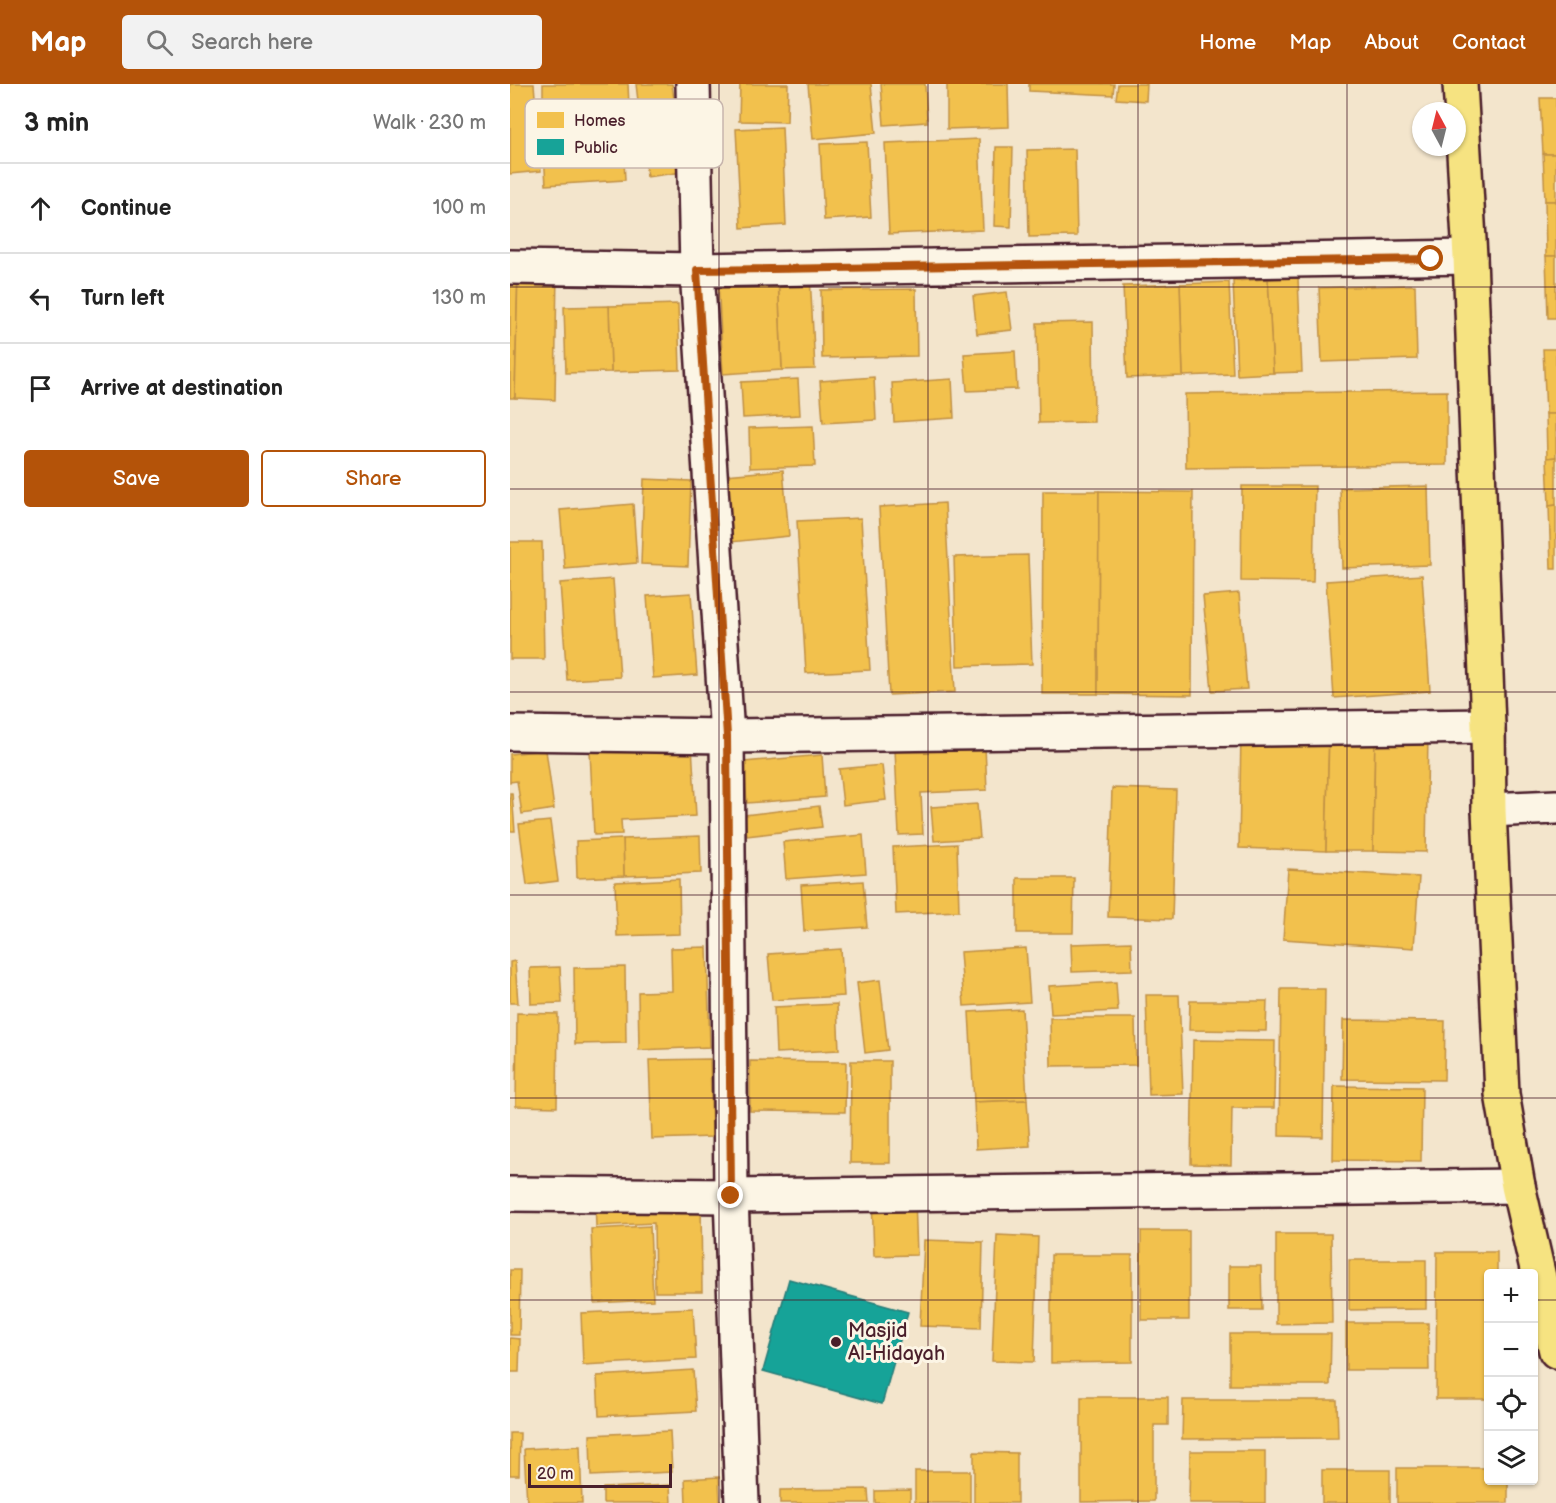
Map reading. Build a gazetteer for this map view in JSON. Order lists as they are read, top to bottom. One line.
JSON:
{"places":["Masjid Al-Hidayah"],"legend":["Homes","Public"],"scale_bar":"20 m","north":"top","page":{"header":"Map","search":"Search here","nav":["Home","Map","About","Contact"],"heading":["3 min","Walk · 230 m"],"list":[["Continue","100 m"],["Turn left","130 m"],"Arrive at destination"],"buttons":["Save","Share"],"map_buttons":["+","−"],"scale":"20 m"}}
